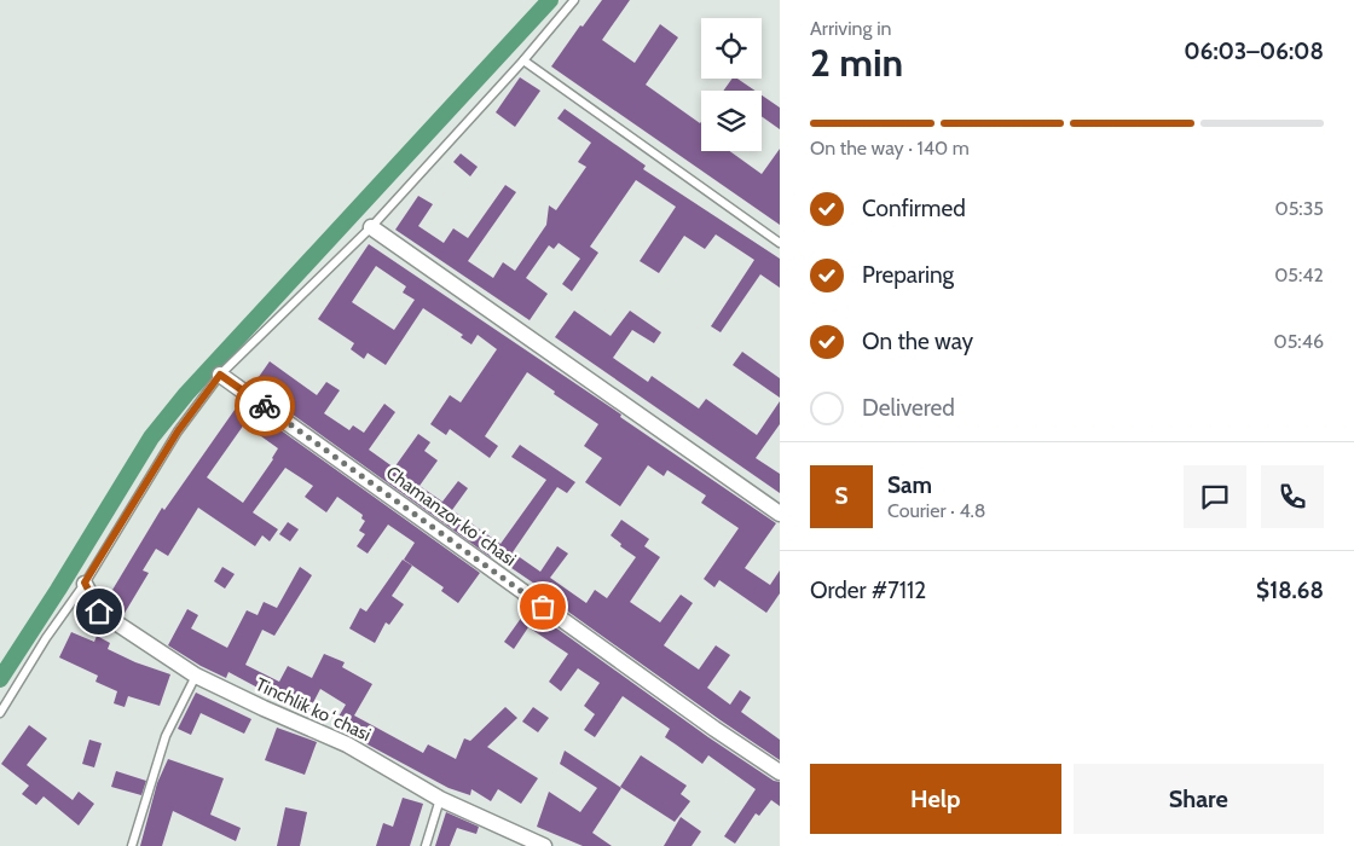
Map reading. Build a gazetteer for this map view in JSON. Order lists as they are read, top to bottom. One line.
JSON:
{"streets":{"street":["Chamanzor koʻchasi","Tinchlik koʻchasi"]},"page":{"heading":["2 min","Arriving in","06:03–06:08"],"panel":["Sam","Courier · 4.8","Order #7112","$18.68"],"bar":"On the way · 140 m","list":[["Confirmed","05:35"],["Preparing","05:42"],["On the way","05:46"],"Delivered"],"round":"S","buttons":["Help","Share"]}}
